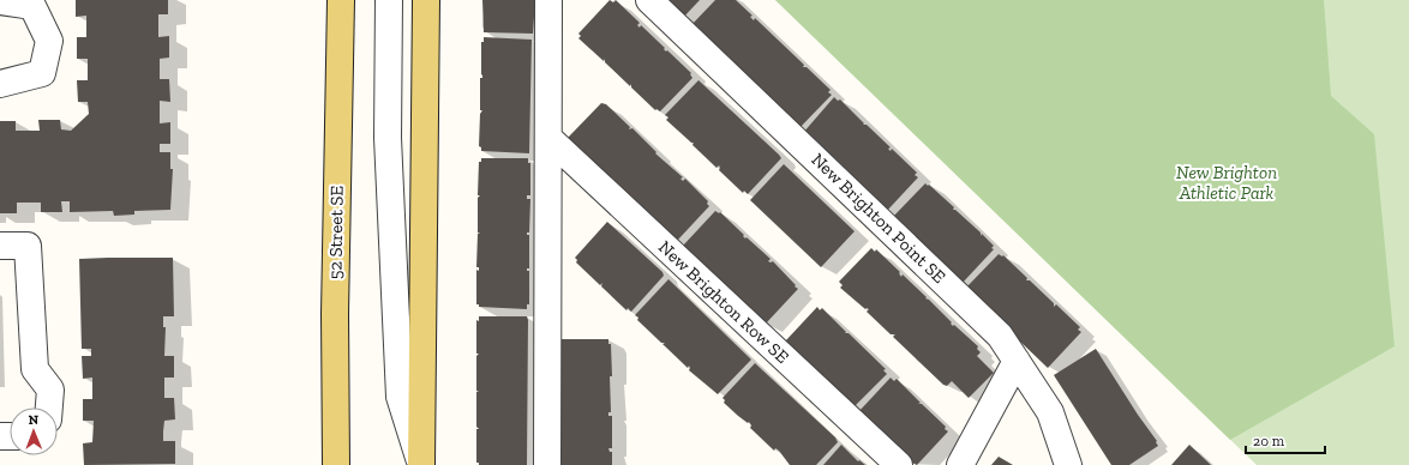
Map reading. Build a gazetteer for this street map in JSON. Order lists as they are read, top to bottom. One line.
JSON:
{"streets":{"main road":["52 Street SE"],"street":["New Brighton Point SE","New Brighton Row SE"]},"parks":["New Brighton Athletic Park"],"scale_bar":"20 m","north":"top"}
